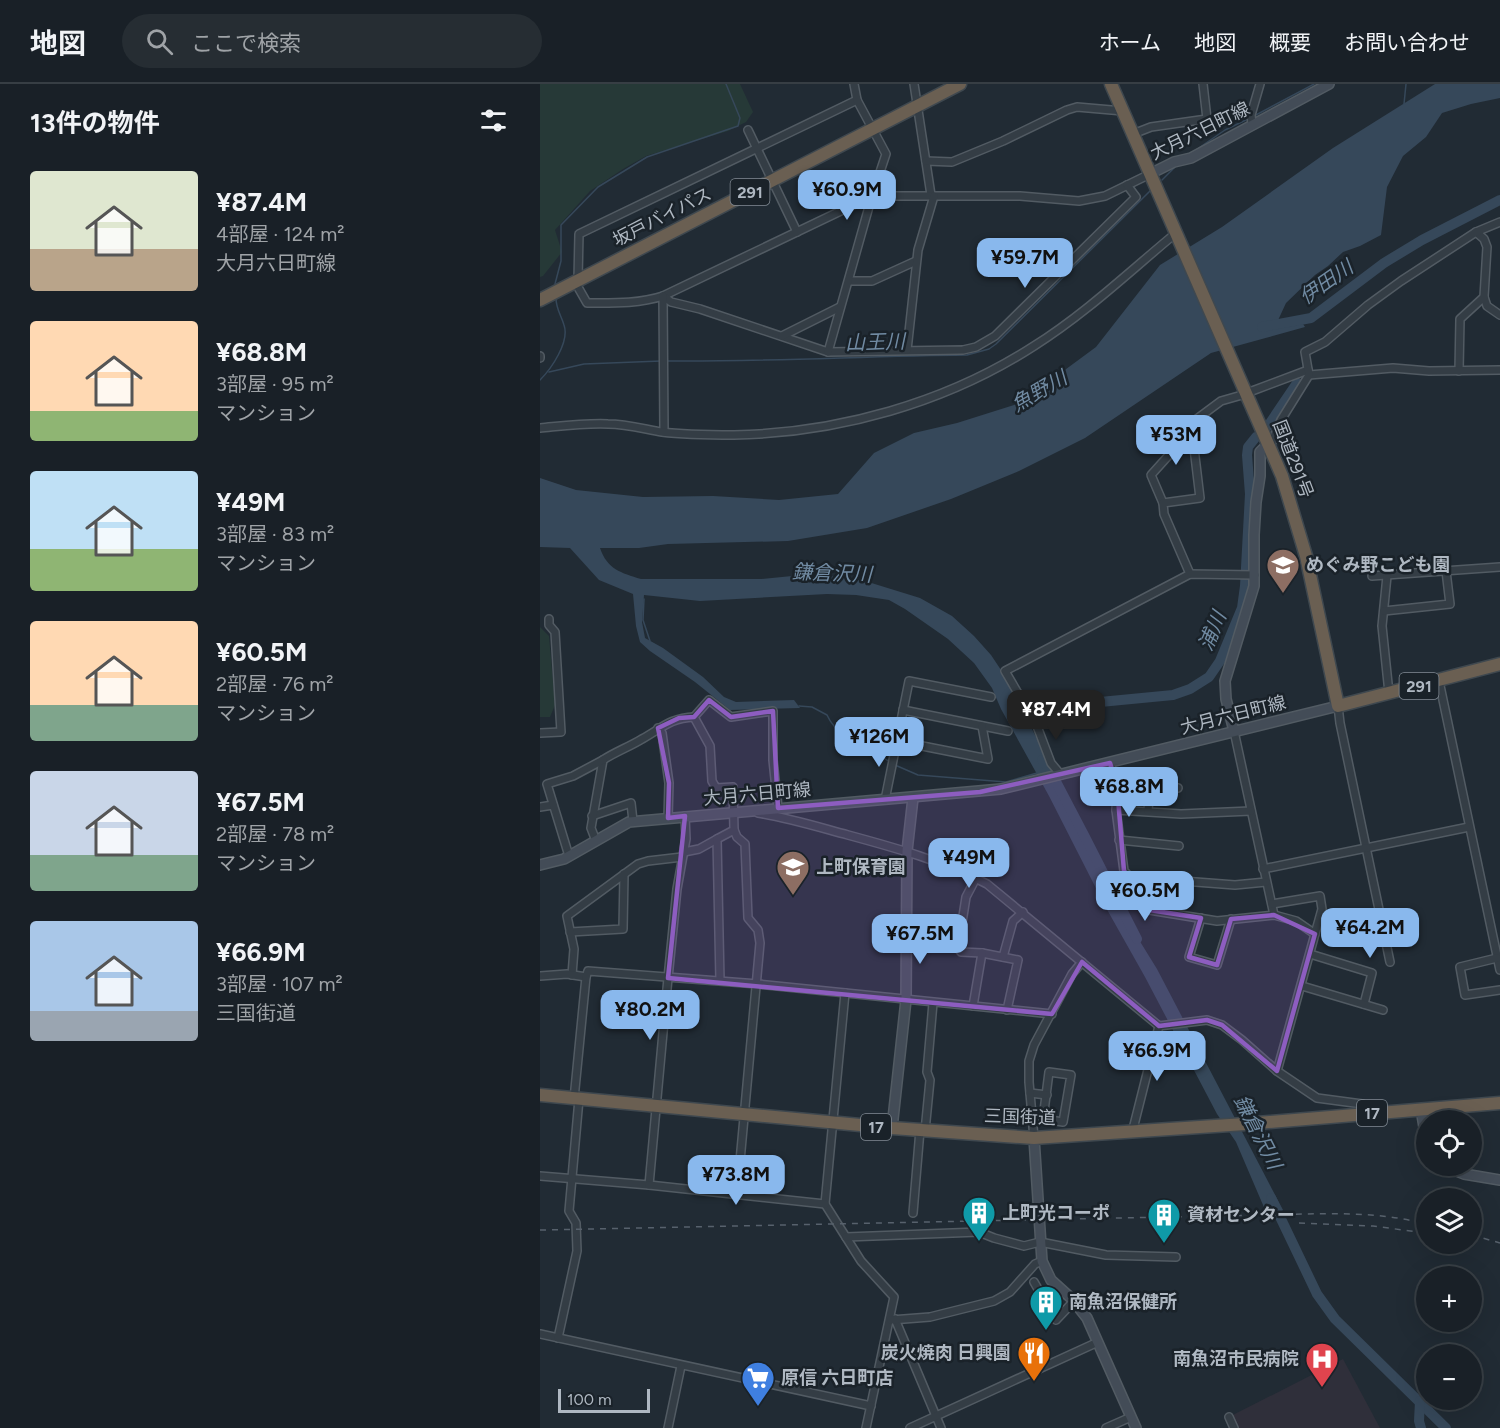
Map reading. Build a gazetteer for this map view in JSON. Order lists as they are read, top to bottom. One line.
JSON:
{"streets":{"highway":["291","坂戸バイパス","国道291号","17","三国街道"],"main road":["大月六日町線"]},"crossings":[["大月六日町線","291"],["大月六日町線","国道291号"],["291","国道291号"]],"water":["伊田川","山王川","魚野川","鎌倉沢川","浦川"],"places":{"school or university":["めぐみ野こども園","上町保育園"],"building":["上町光コーポ","資材センター","南魚沼保健所"],"restaurant":["炭火焼肉 日興園"],"hospital":["南魚沼市民病院"],"supermarket":["原信 六日町店"]},"scale_bar":"100 m","page":{"header":"地図","search":"ここで検索","nav":["ホーム","地図","概要","お問い合わせ"],"heading":"13件の物件","list":[{"name":"¥87.4M","note":"4部屋 · 124 m² · 大月六日町線"},{"name":"¥68.8M","note":"3部屋 · 95 m² · マンション"},{"name":"¥49M","note":"3部屋 · 83 m² · マンション"},{"name":"¥60.5M","note":"2部屋 · 76 m² · マンション"},{"name":"¥67.5M","note":"2部屋 · 78 m² · マンション"},{"name":"¥66.9M","note":"3部屋 · 107 m² · 三国街道"}],"price":["¥60.9M","¥59.7M","¥53M","¥87.4M","¥126M","¥68.8M","¥49M","¥60.5M","¥64.2M","¥67.5M","¥80.2M","¥66.9M","¥73.8M"],"map_buttons":["+","−"],"scale":"100 m"}}
